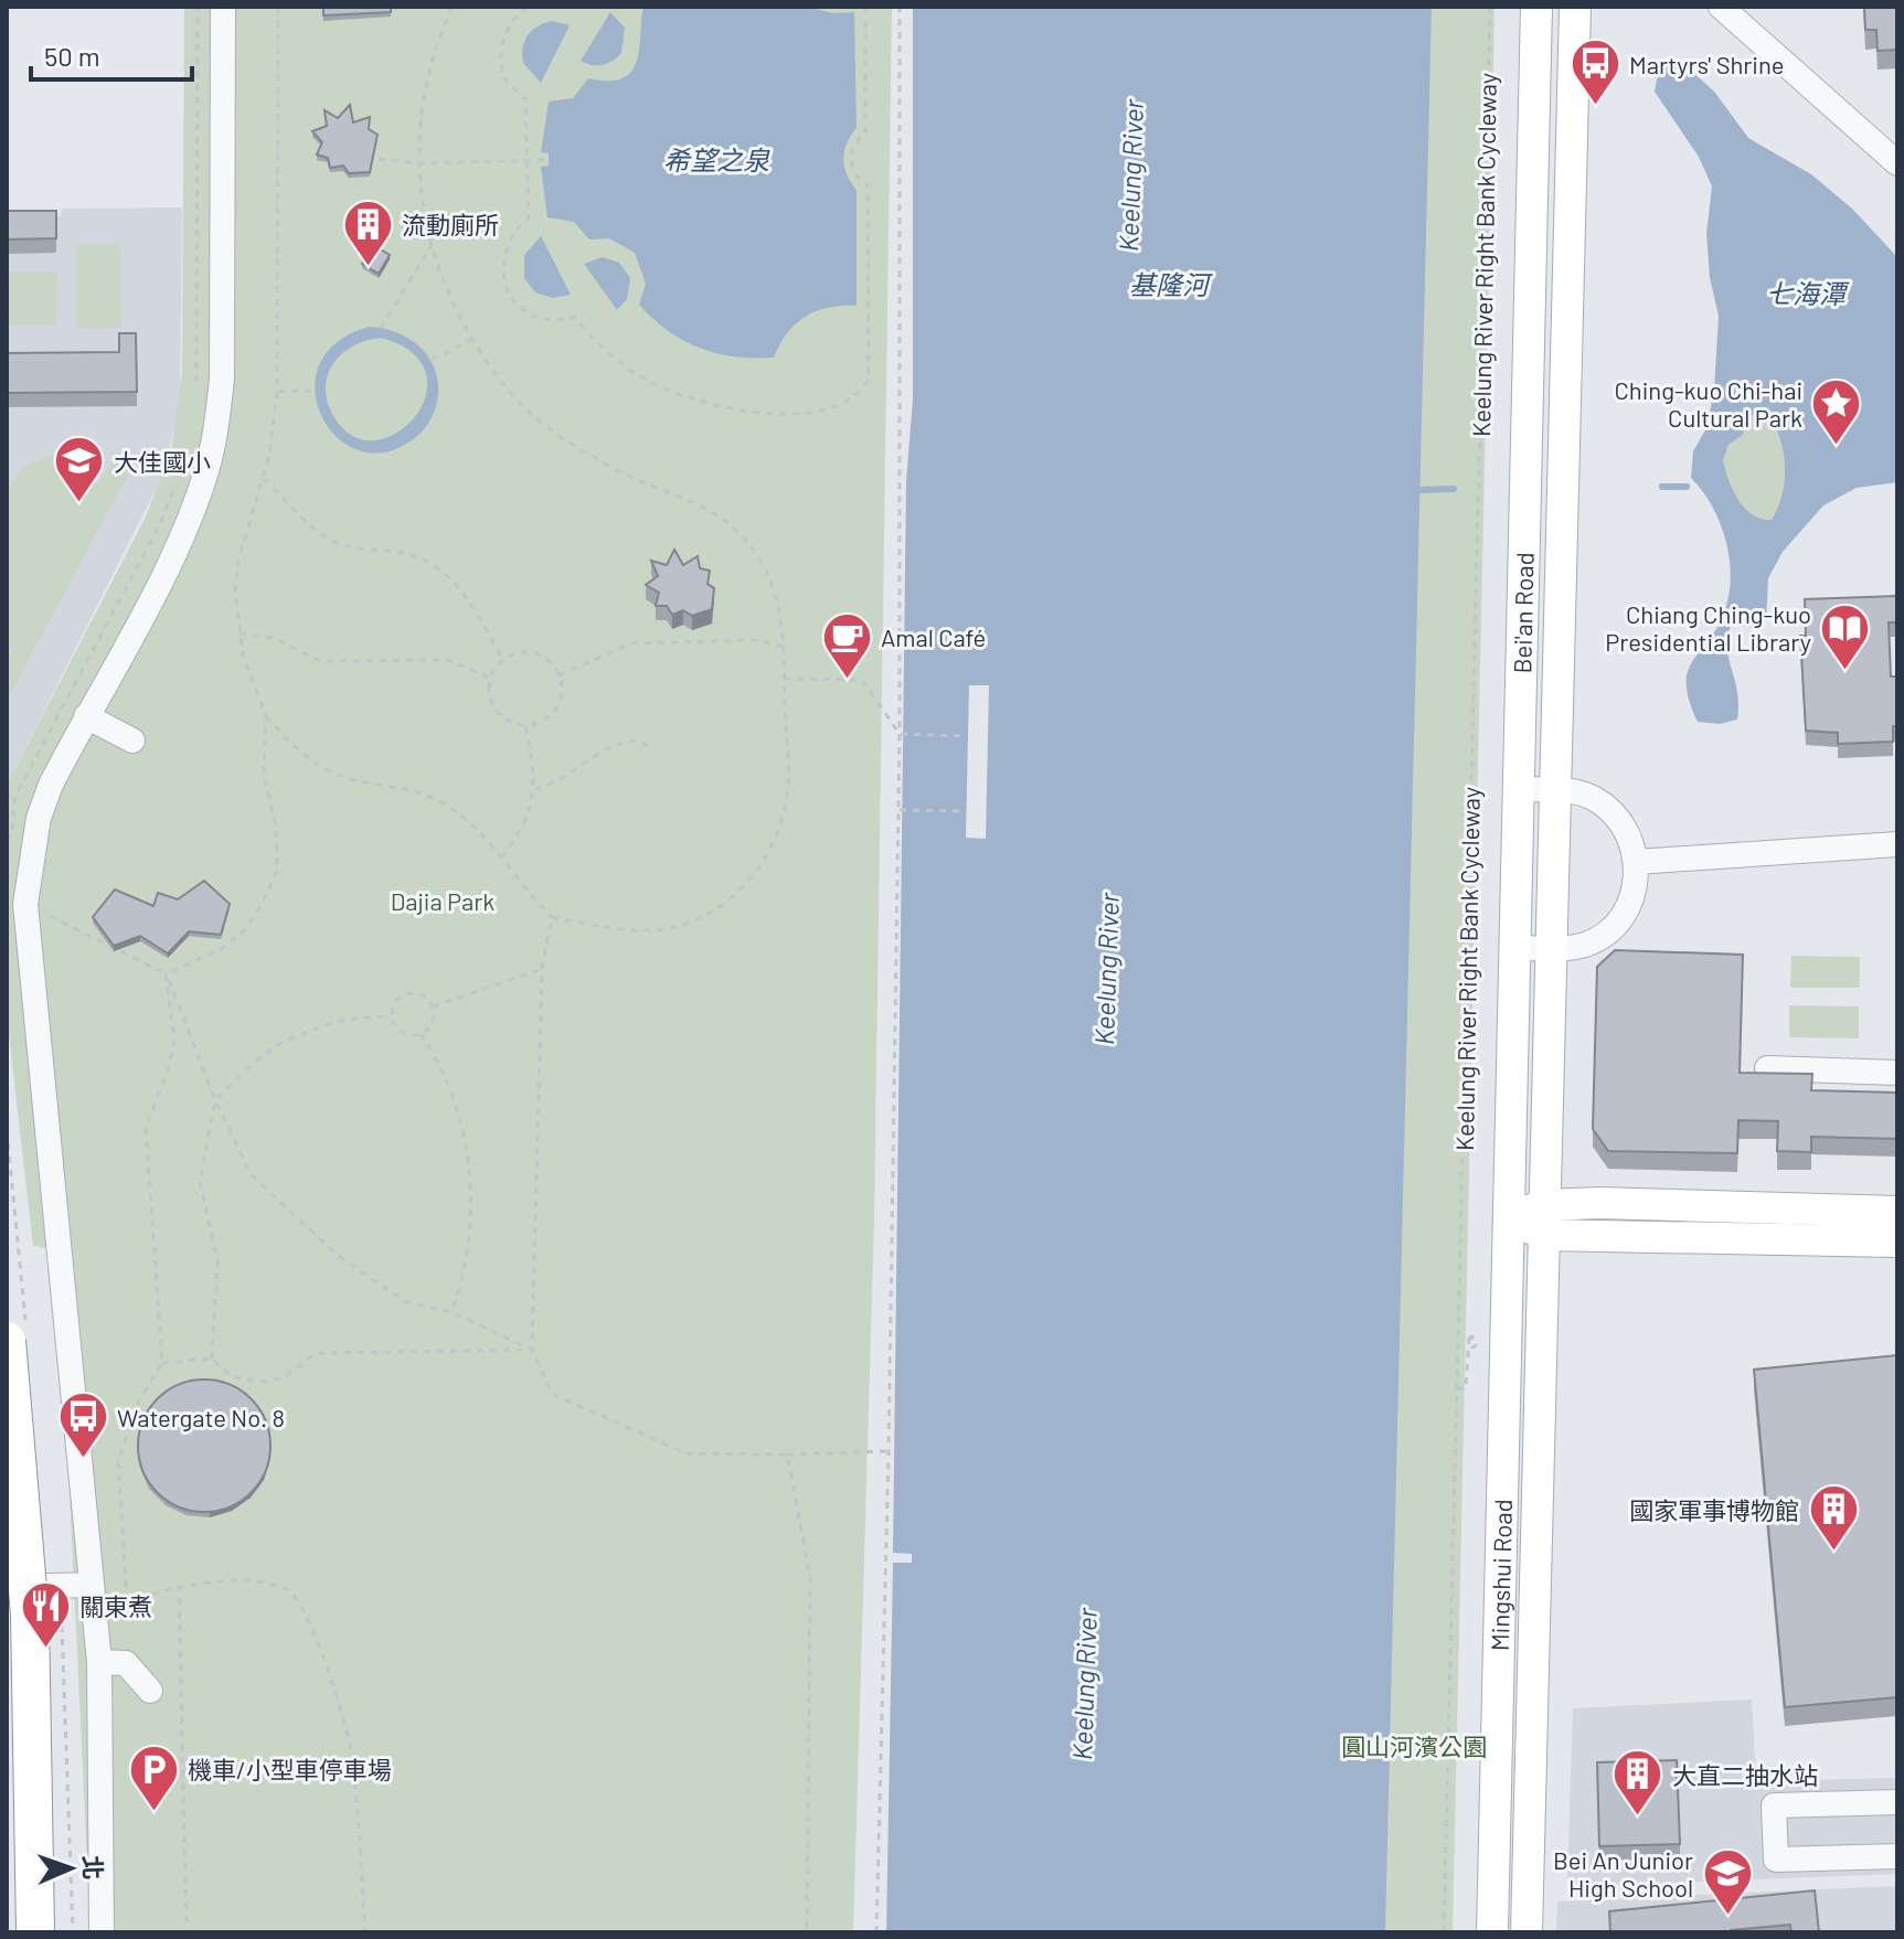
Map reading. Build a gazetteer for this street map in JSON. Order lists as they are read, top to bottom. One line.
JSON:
{"streets":{"main road":["Bei'an Road","Mingshui Road"],"path":["Keelung River Right Bank Cycleway"]},"crossings":[["Bei'an Road","Mingshui Road"]],"water":["希望之泉","Keelung River","基隆河","七海潭"],"parks":["Dajia Park","圓山河濱公園"],"places":{"bus stop":["Martyrs' Shrine","Watergate No. 8"],"building":["流動廁所","國家軍事博物館","大直二抽水站"],"place":["Ching-kuo Chi-hai Cultural Park"],"school or university":["大佳國小","Bei An Junior High School"],"library":["Chiang Ching-kuo Presidential Library"],"cafe":["Amal Café"],"restaurant":["關東煮"],"parking":["機車/小型車停車場"]},"scale_bar":"50 m","north":"right"}
